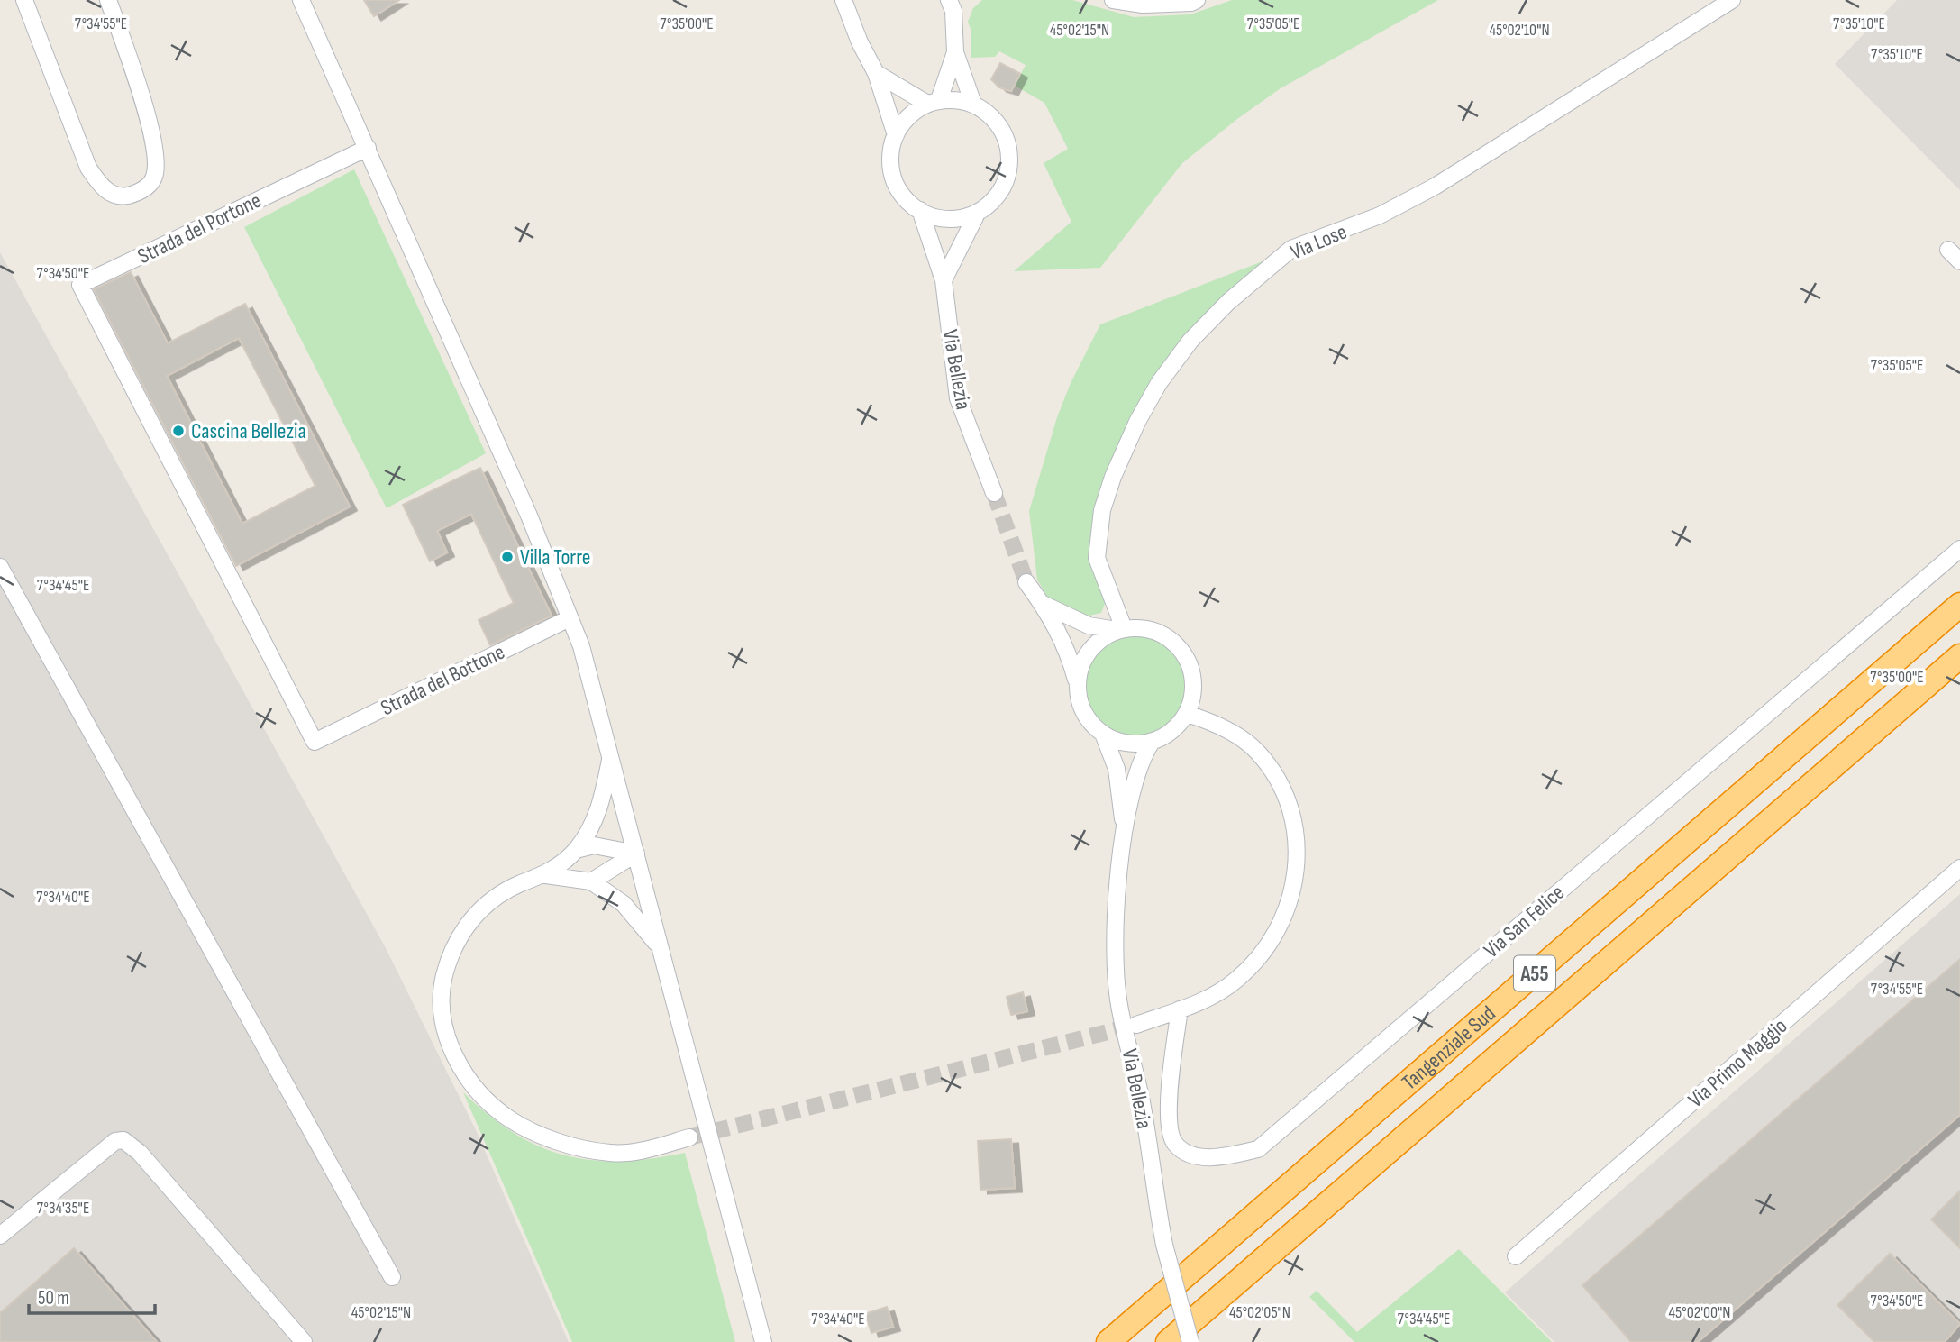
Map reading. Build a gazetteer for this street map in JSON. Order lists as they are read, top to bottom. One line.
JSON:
{"streets":{"highway":["A55","Tangenziale Sud"],"street":["Strada del Portone","Via Lose","Via Bellezia","Strada del Bottone","Via San Felice","Via Primo Maggio"]},"crossings":[["Strada del Portone","Strada del Bottone"],["Via Lose","Via Bellezia"]],"places":["Cascina Bellezia","Villa Torre"],"scale_bar":"50 m","coordinates":["7°34'55\"E","7°35'00\"E","7°35'05\"E","7°35'10\"E","45°02'15\"N","45°02'10\"N","7°34'50\"E","7°34'45\"E","7°34'40\"E","7°34'35\"E","45°02'05\"N","45°02'00\"N"]}
